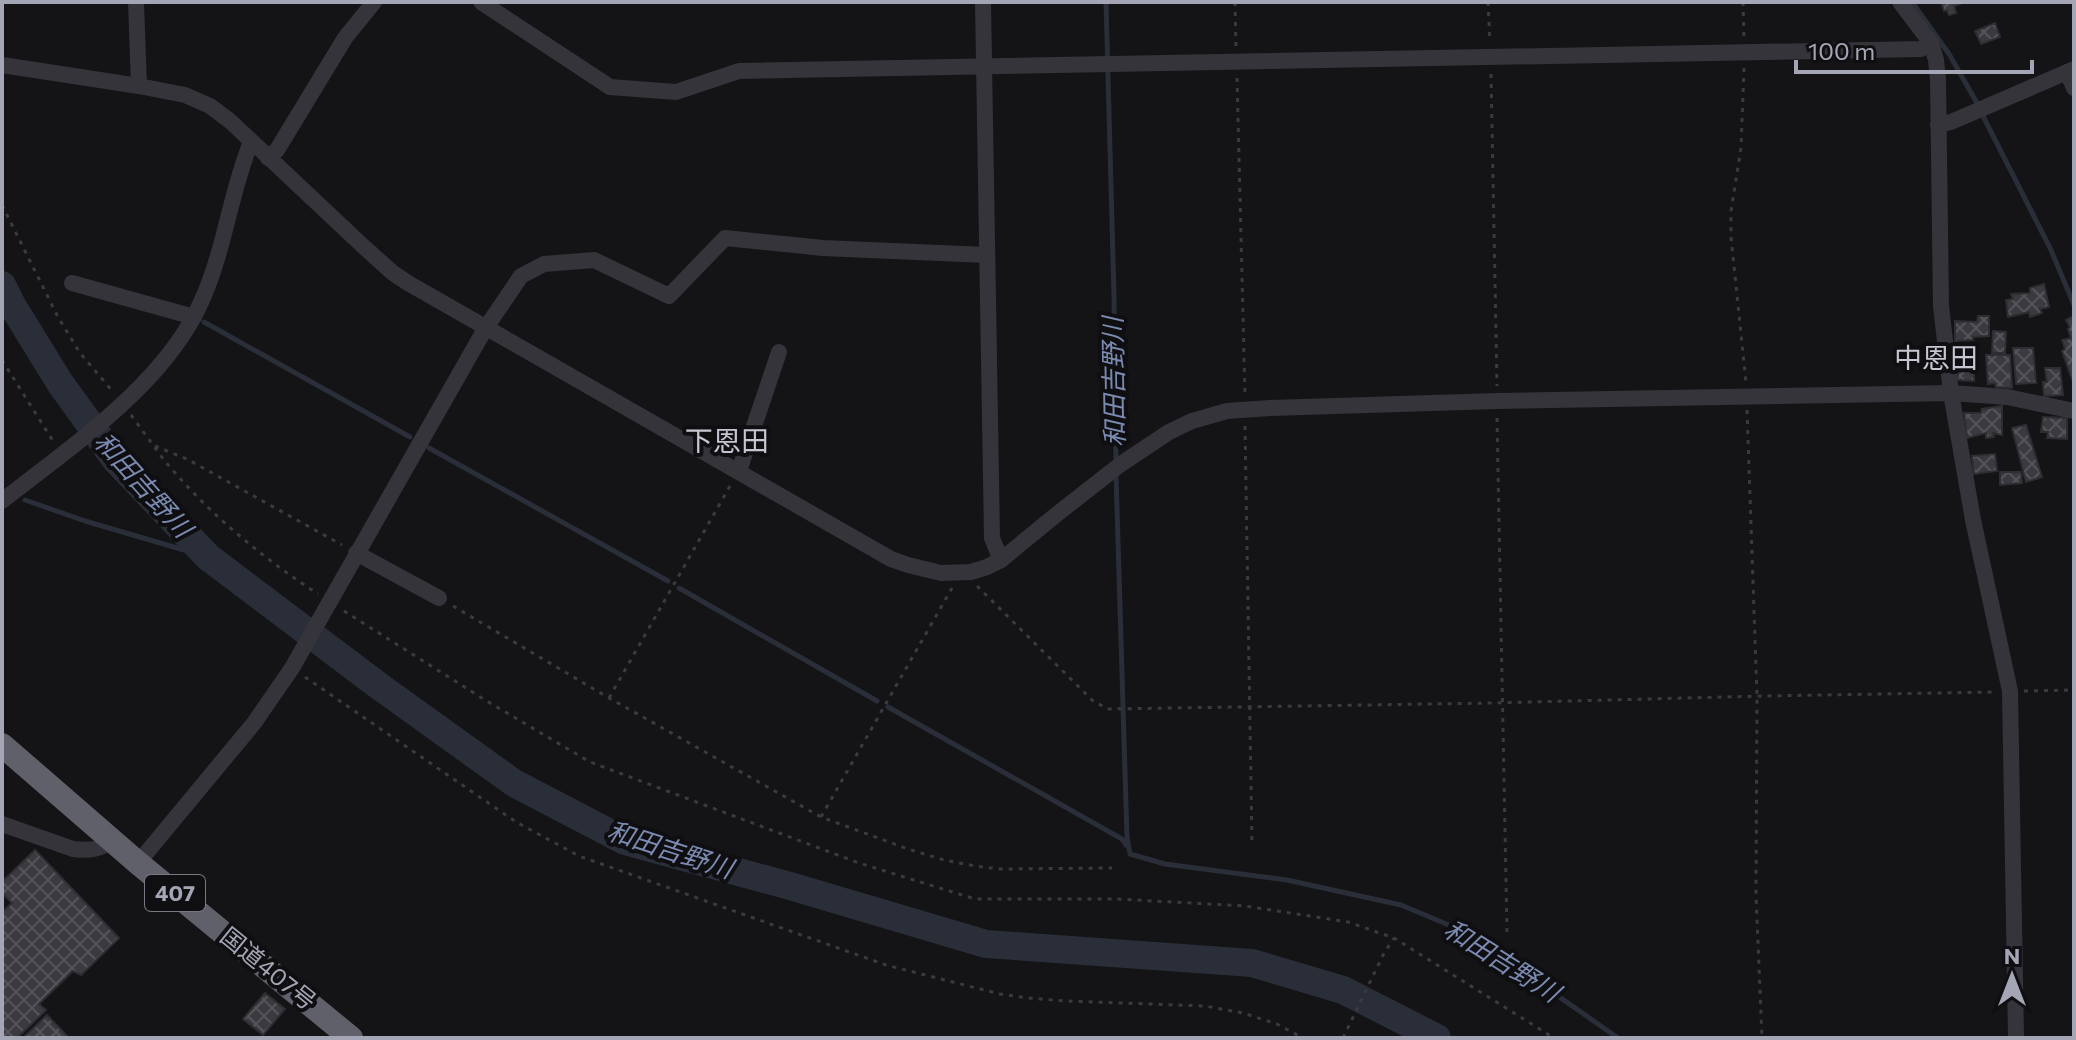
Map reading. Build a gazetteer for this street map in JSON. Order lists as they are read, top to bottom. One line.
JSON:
{"streets":{"highway":["407","国道407号"]},"districts":["中恩田","下恩田"],"water":["和田吉野川"],"scale_bar":"100 m","north":"top"}
